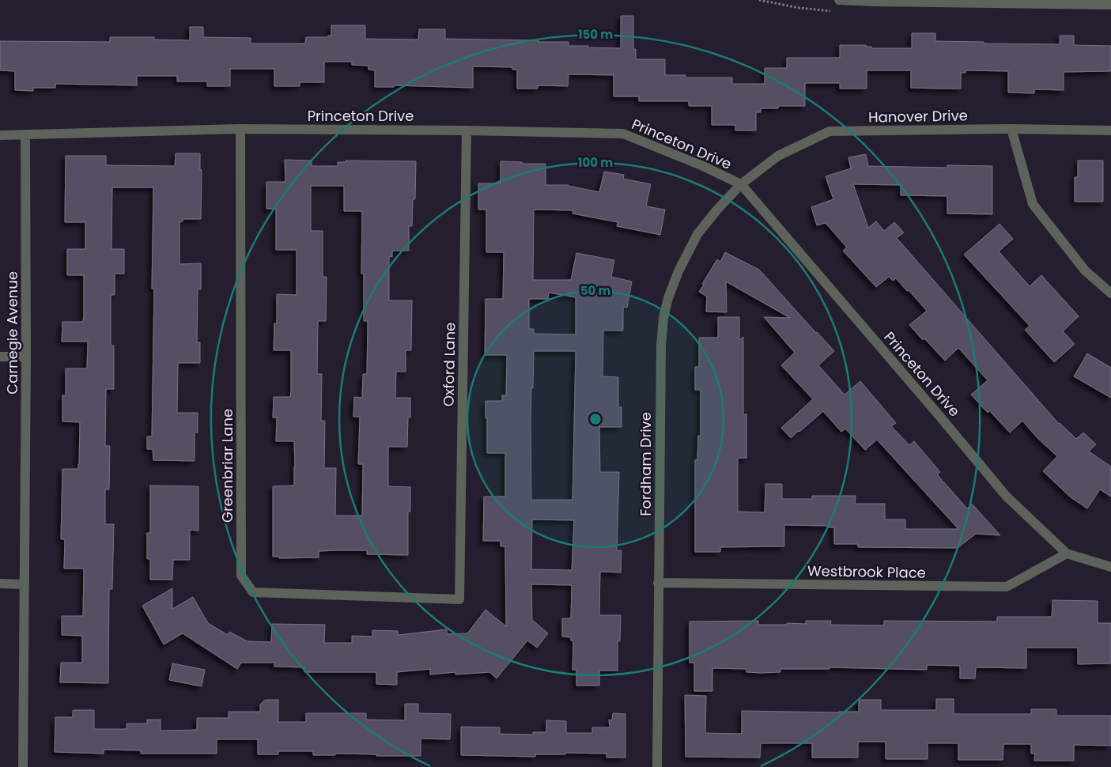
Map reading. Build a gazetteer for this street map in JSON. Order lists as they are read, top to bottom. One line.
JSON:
{"streets":{"street":["Princeton Drive","Hanover Drive","Carnegie Avenue","Oxford Lane","Fordham Drive","Greenbriar Lane","Westbrook Place"]},"crossings":[["Princeton Drive","Hanover Drive"],["Princeton Drive","Carnegie Avenue"],["Princeton Drive","Oxford Lane"],["Princeton Drive","Fordham Drive"],["Princeton Drive","Greenbriar Lane"],["Princeton Drive","Westbrook Place"],["Hanover Drive","Fordham Drive"],["Oxford Lane","Greenbriar Lane"],["Fordham Drive","Westbrook Place"]],"rings":["150 m","100 m","50 m"]}
